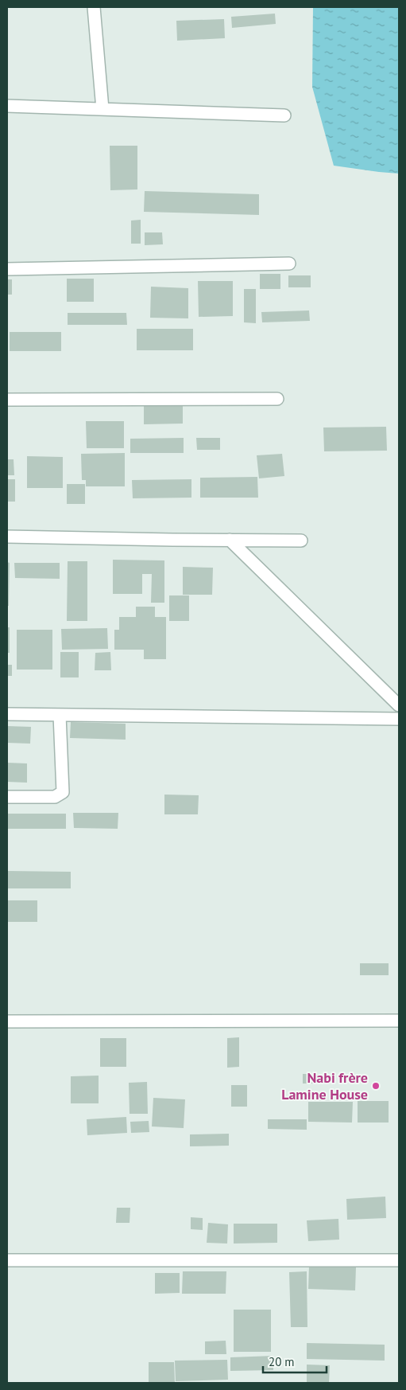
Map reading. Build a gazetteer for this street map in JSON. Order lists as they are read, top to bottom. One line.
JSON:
{"places":["Nabi frère Lamine House"],"scale_bar":"20 m"}
